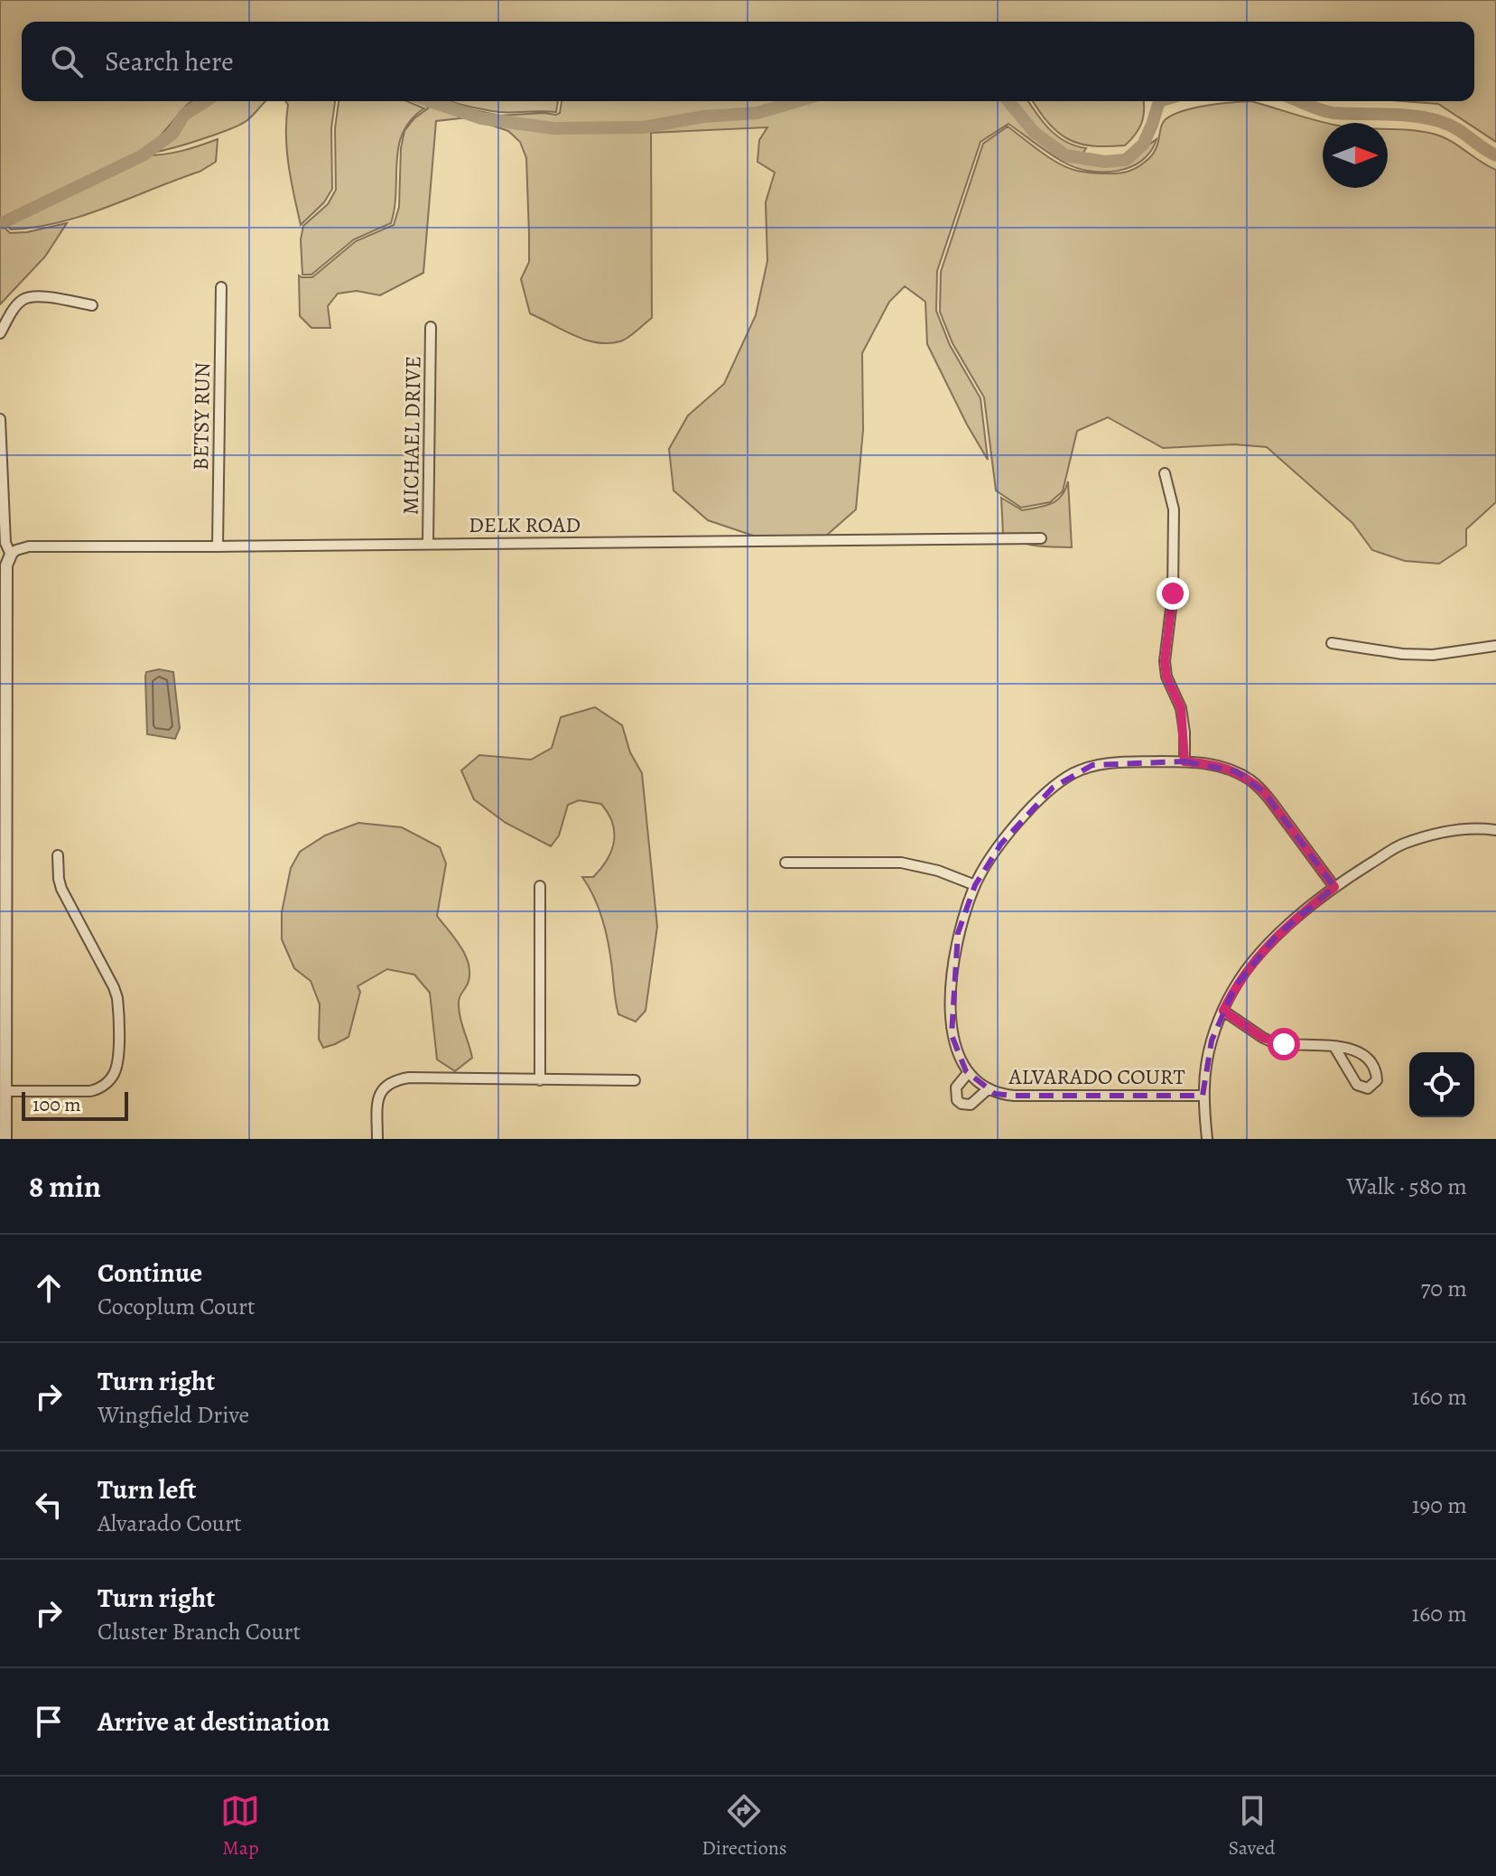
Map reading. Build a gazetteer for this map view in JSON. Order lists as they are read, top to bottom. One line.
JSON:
{"streets":{"street":["BETSY RUN","MICHAEL DRIVE","DELK ROAD","ALVARADO COURT"]},"crossings":[["BETSY RUN","DELK ROAD"],["MICHAEL DRIVE","DELK ROAD"]],"scale_bar":"100 m","north":"right","page":{"search":"Search here","scale":"100 m","heading":["8 min","Walk · 580 m"],"list":[["Continue","Cocoplum Court","70 m"],["Turn right","Wingfield Drive","160 m"],["Turn left","Alvarado Court","190 m"],["Turn right","Cluster Branch Court","160 m"],"Arrive at destination"],"nav":["Map","Directions","Saved"]}}
